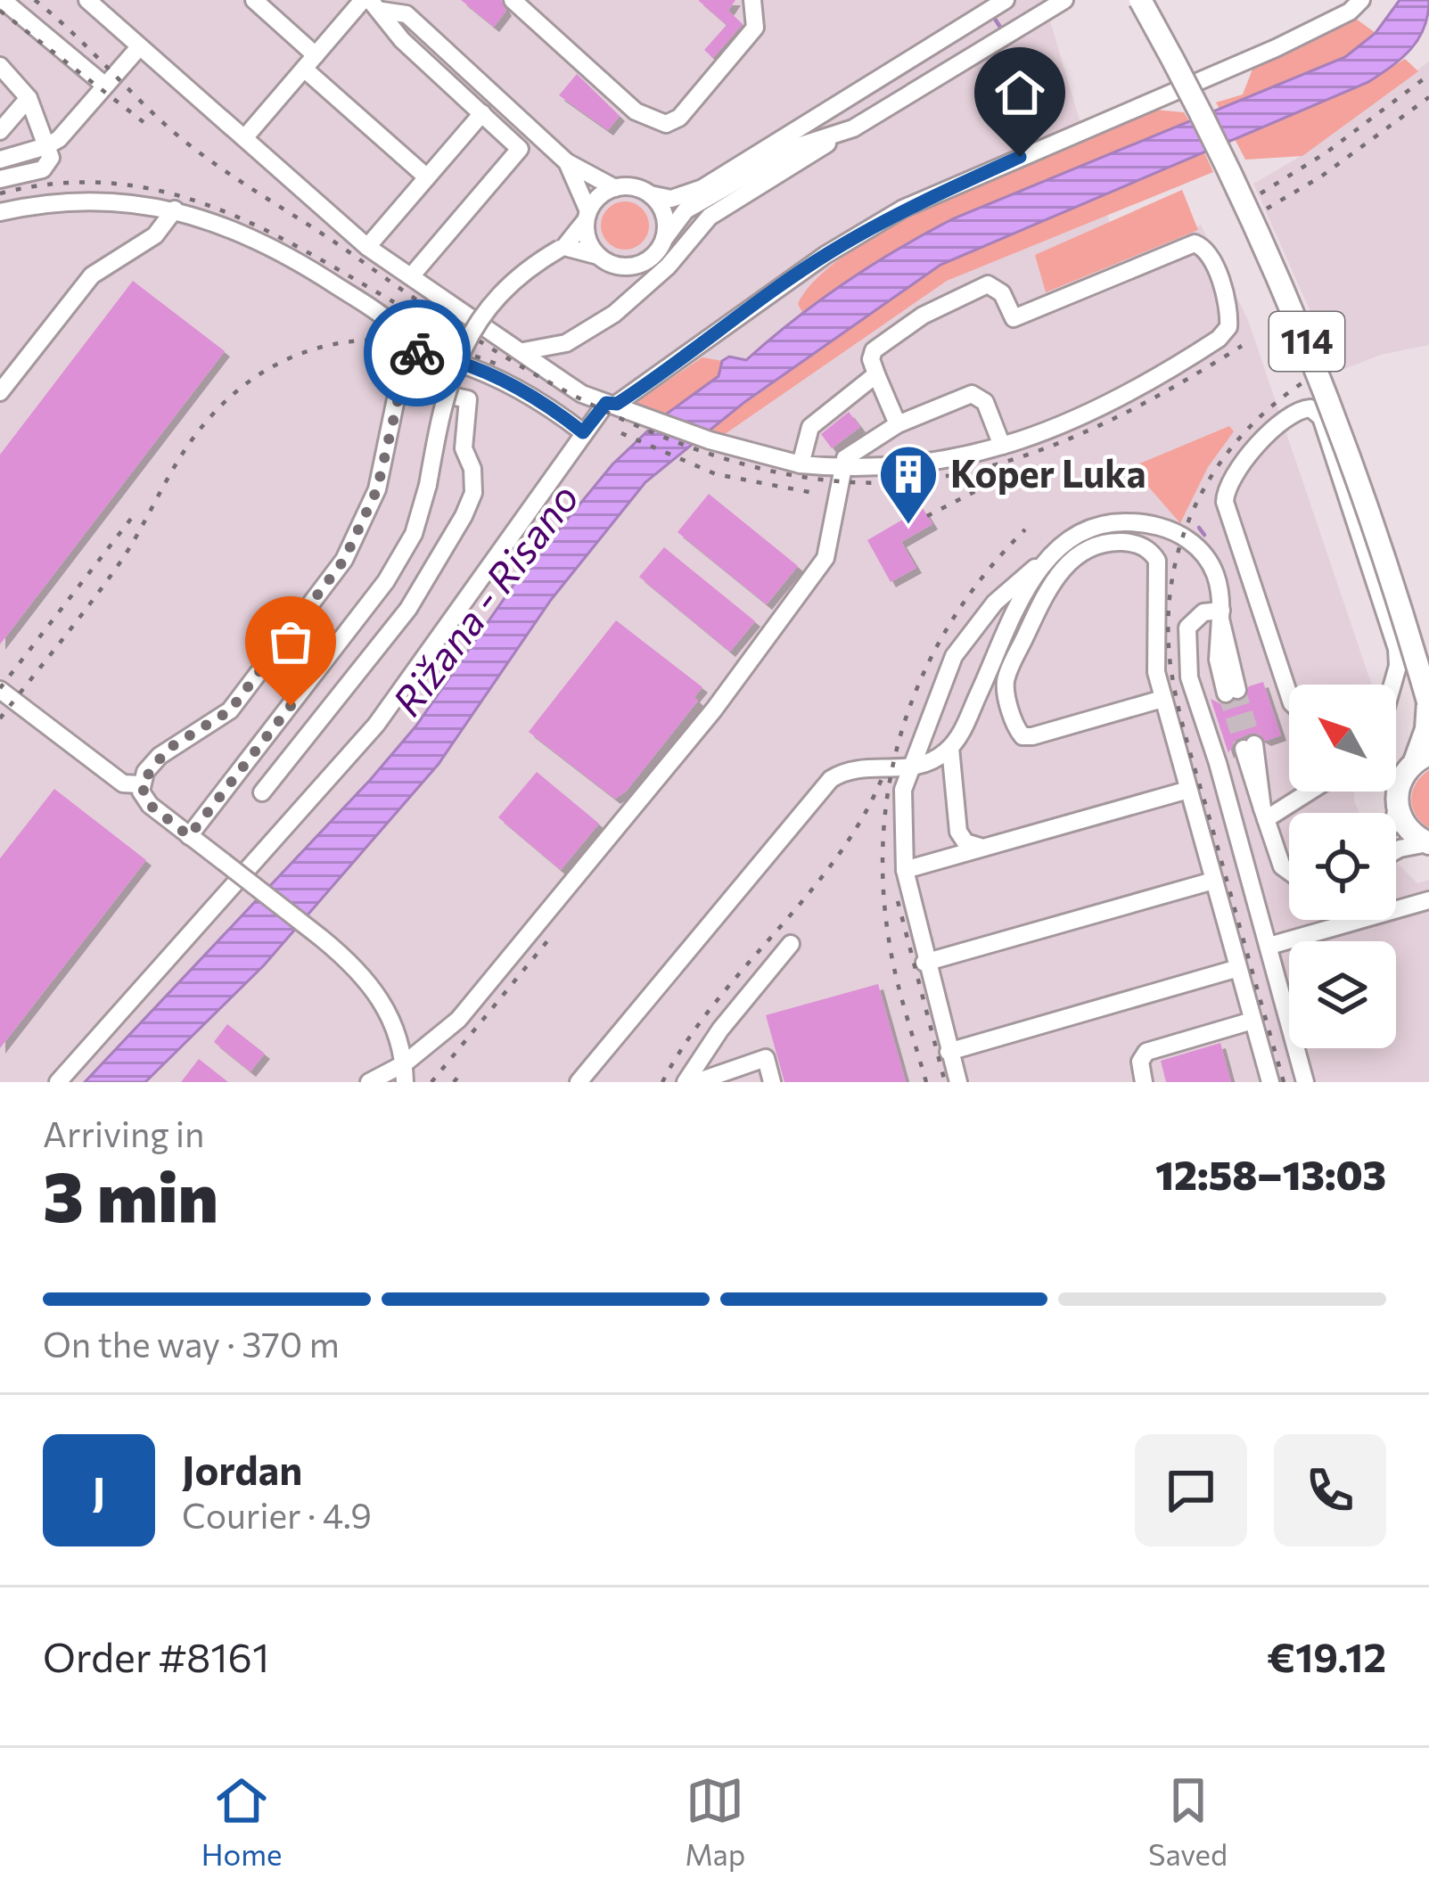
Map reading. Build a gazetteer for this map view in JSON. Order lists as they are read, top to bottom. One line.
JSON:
{"streets":{"main road":["114"]},"water":["Rižana - Risano"],"places":{"building":["Koper Luka"]},"north":"top left","page":{"heading":["3 min","Arriving in","12:58–13:03"],"panel":["Jordan","Courier · 4.9","Order #8161","€19.12"],"bar":"On the way · 370 m","round":"J","tabs":["Home","Map","Saved"]}}
